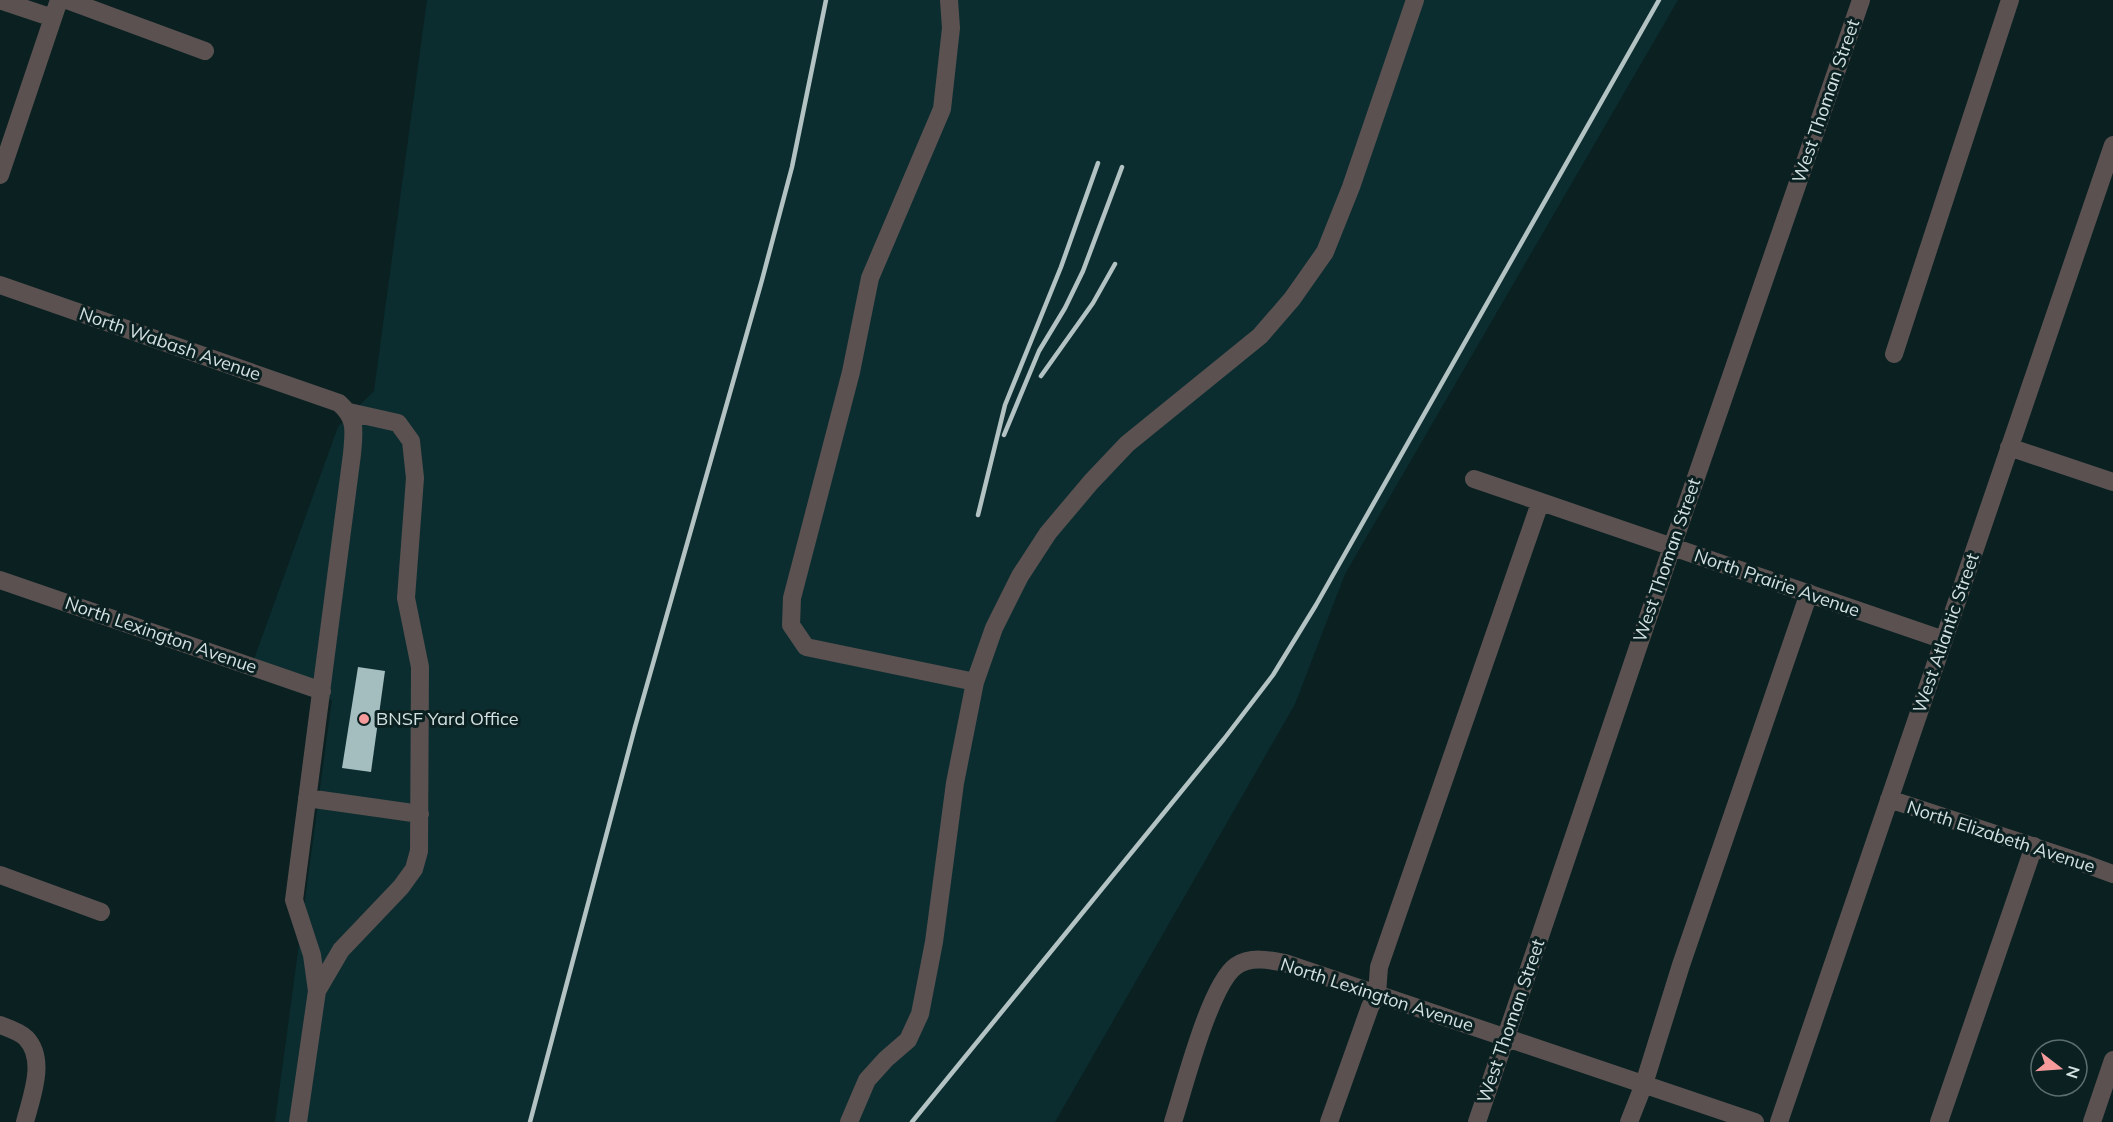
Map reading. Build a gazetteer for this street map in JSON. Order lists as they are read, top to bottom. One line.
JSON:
{"streets":{"street":["West Thoman Street","North Wabash Avenue","North Prairie Avenue","West Atlantic Street","North Lexington Avenue","North Elizabeth Avenue"]},"crossings":[["West Thoman Street","North Prairie Avenue"],["West Thoman Street","North Lexington Avenue"],["North Prairie Avenue","West Atlantic Street"],["West Atlantic Street","North Elizabeth Avenue"]],"places":["BNSF Yard Office"],"north":"right"}
